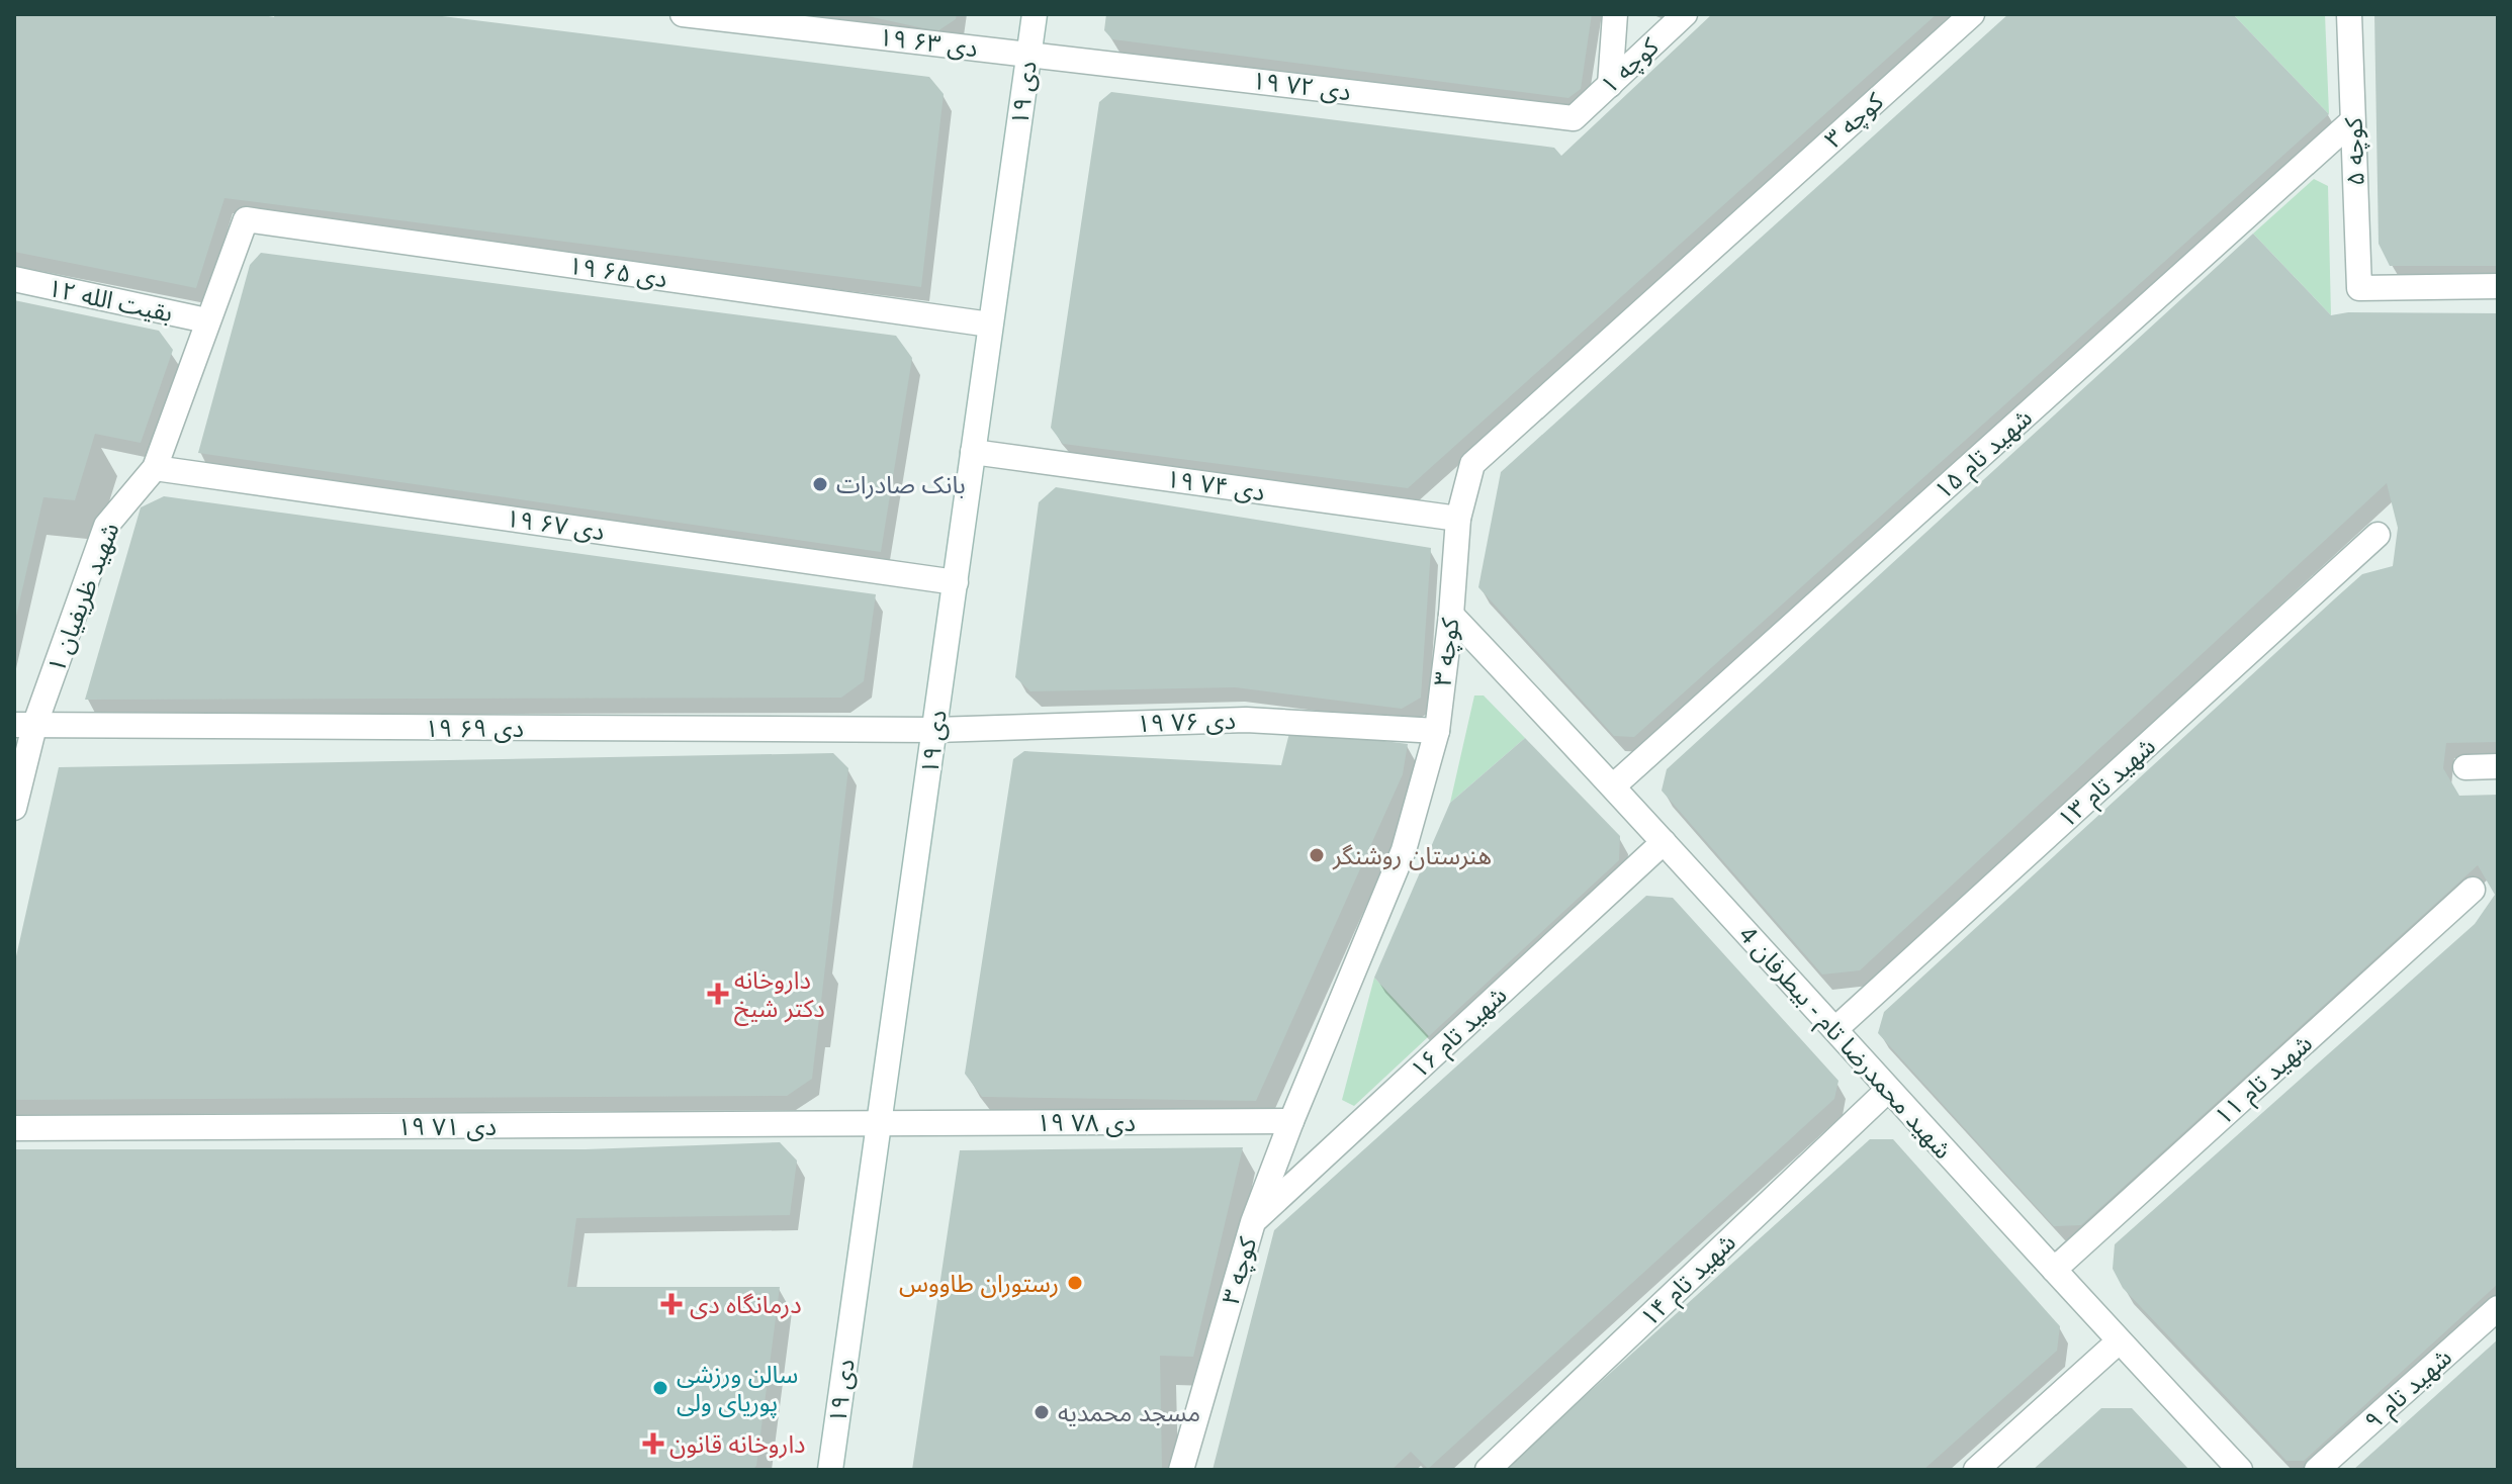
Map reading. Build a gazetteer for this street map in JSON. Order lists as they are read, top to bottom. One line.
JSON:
{"streets":{"street":["۱۹ دی ۶۳","کوچه ۱","۱۹ دی ۷۲","۱۹ دی","کوچه ۳","کوچه ۵","۱۹ دی ۶۵","بقیت الله ۱۲","شهید تام ۱۵","۱۹ دی ۷۴","۱۹ دی ۶۷","شهید ظریفیان ۱","۱۹ دی ۷۶","۱۹ دی ۶۹","شهید تام ۱۳","شهید تام ۱۶","شهید محمدرضا تام - بیطرفان 4","شهید تام ۱۱","۱۹ دی ۷۸","۱۹ دی ۷۱","شهید تام ۱۴","شهید تام ۹"]},"crossings":[["۱۹ دی ۶۳","۱۹ دی ۷۲"],["۱۹ دی ۶۳","۱۹ دی"],["کوچه ۱","۱۹ دی ۷۲"],["۱۹ دی ۷۲","۱۹ دی"],["۱۹ دی","۱۹ دی ۶۵"],["۱۹ دی","۱۹ دی ۷۴"],["۱۹ دی","۱۹ دی ۶۷"],["۱۹ دی","۱۹ دی ۷۶"],["۱۹ دی","۱۹ دی ۶۹"],["۱۹ دی","۱۹ دی ۷۸"],["۱۹ دی","۱۹ دی ۷۱"],["کوچه ۳","۱۹ دی ۷۴"],["کوچه ۳","۱۹ دی ۷۶"],["کوچه ۳","شهید تام ۱۶"],["کوچه ۳","شهید محمدرضا تام - بیطرفان 4"],["کوچه ۳","۱۹ دی ۷۸"],["کوچه ۵","شهید تام ۱۵"],["۱۹ دی ۶۵","شهید ظریفیان ۱"],["بقیت الله ۱۲","شهید ظریفیان ۱"],["شهید تام ۱۵","شهید محمدرضا تام - بیطرفان 4"],["۱۹ دی ۶۷","شهید ظریفیان ۱"],["شهید ظریفیان ۱","۱۹ دی ۶۹"],["۱۹ دی ۷۶","۱۹ دی ۶۹"],["شهید تام ۱۳","شهید محمدرضا تام - بیطرفان 4"],["شهید تام ۱۶","شهید محمدرضا تام - بیطرفان 4"],["شهید محمدرضا تام - بیطرفان 4","شهید تام ۱۱"],["شهید محمدرضا تام - بیطرفان 4","شهید تام ۱۴"],["۱۹ دی ۷۸","۱۹ دی ۷۱"]],"places":{"other":["بانک صادرات","هنرستان روشنگر","رستوران طاووس","سالن ورزشی پوریای ولی","مسجد محمدیه"],"health":["داروخانه دکتر شیخ","درمانگاه دی","داروخانه قانون"]}}
